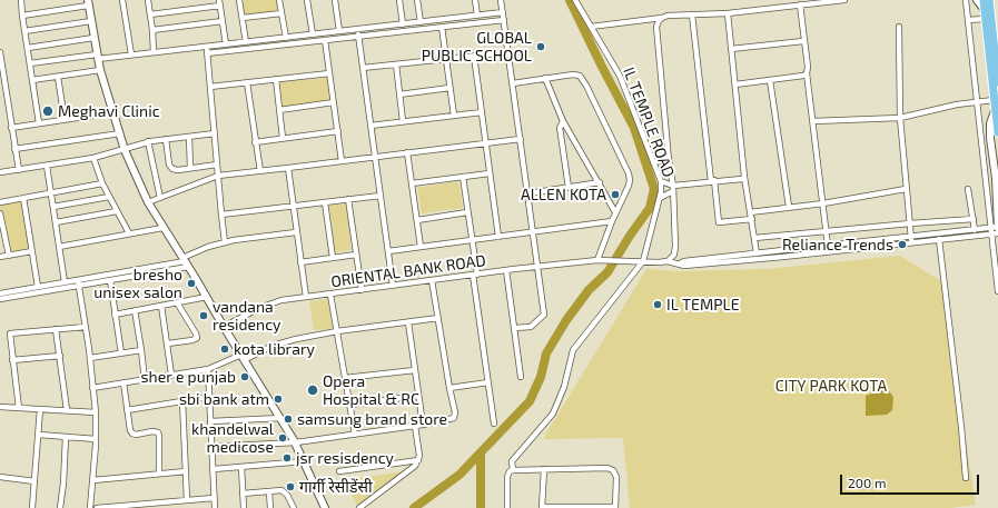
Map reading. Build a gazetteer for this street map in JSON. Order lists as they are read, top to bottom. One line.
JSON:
{"streets":{"street":["IL TEMPLE ROAD","ORIENTAL BANK ROAD"]},"crossings":[["IL TEMPLE ROAD","ORIENTAL BANK ROAD"]],"parks":["CITY PARK KOTA"],"places":["GLOBAL PUBLIC SCHOOL","Meghavi Clinic","ALLEN KOTA","Reliance Trends","bresho unisex salon","IL TEMPLE","vandana residency","kota library","sher e punjab","Opera Hospital & RC","sbi bank atm","samsung brand store","khandelwal medicose","jsr resisdency","गार्गी रेसीडेंसी"],"scale_bar":"200 m"}
